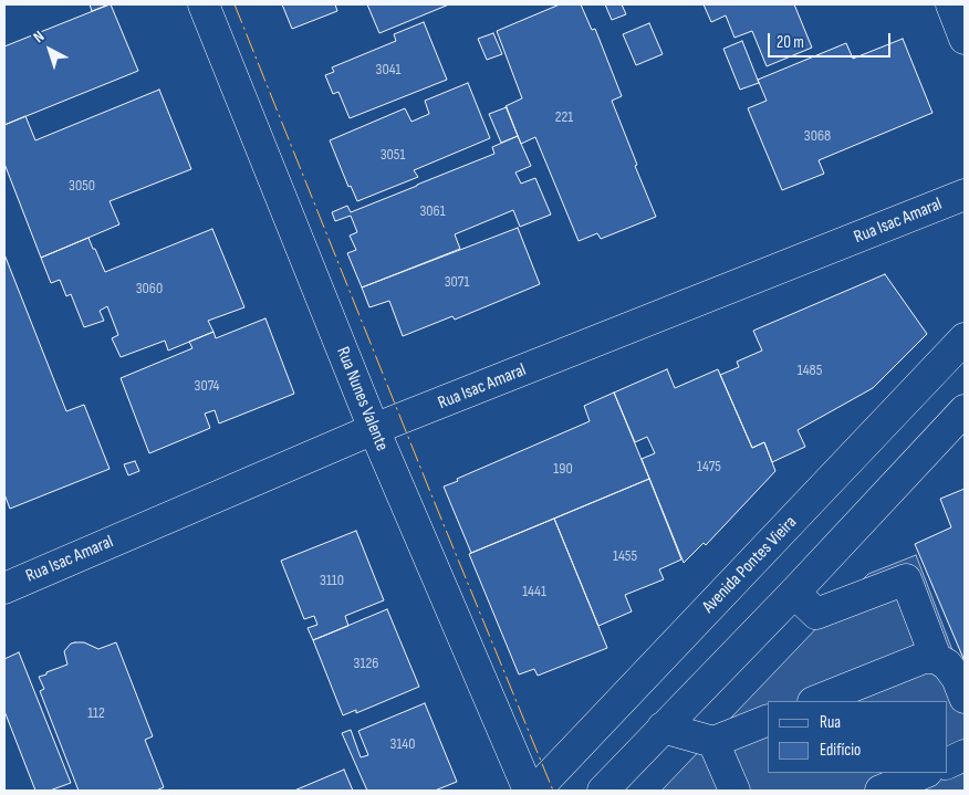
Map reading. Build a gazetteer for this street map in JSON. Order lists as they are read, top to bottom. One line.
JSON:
{"streets":{"street":["Rua Isac Amaral","Rua Nunes Valente","Avenida Pontes Vieira"]},"crossings":[["Rua Isac Amaral","Rua Nunes Valente"]],"house_numbers":["3041","221","3068","3051","3050","3061","3071","3060","1485","3074","1475","190","1455","3110","1441","3126","112","3140"],"legend":["Rua","Edifício"],"scale_bar":"20 m","north":"top left"}
